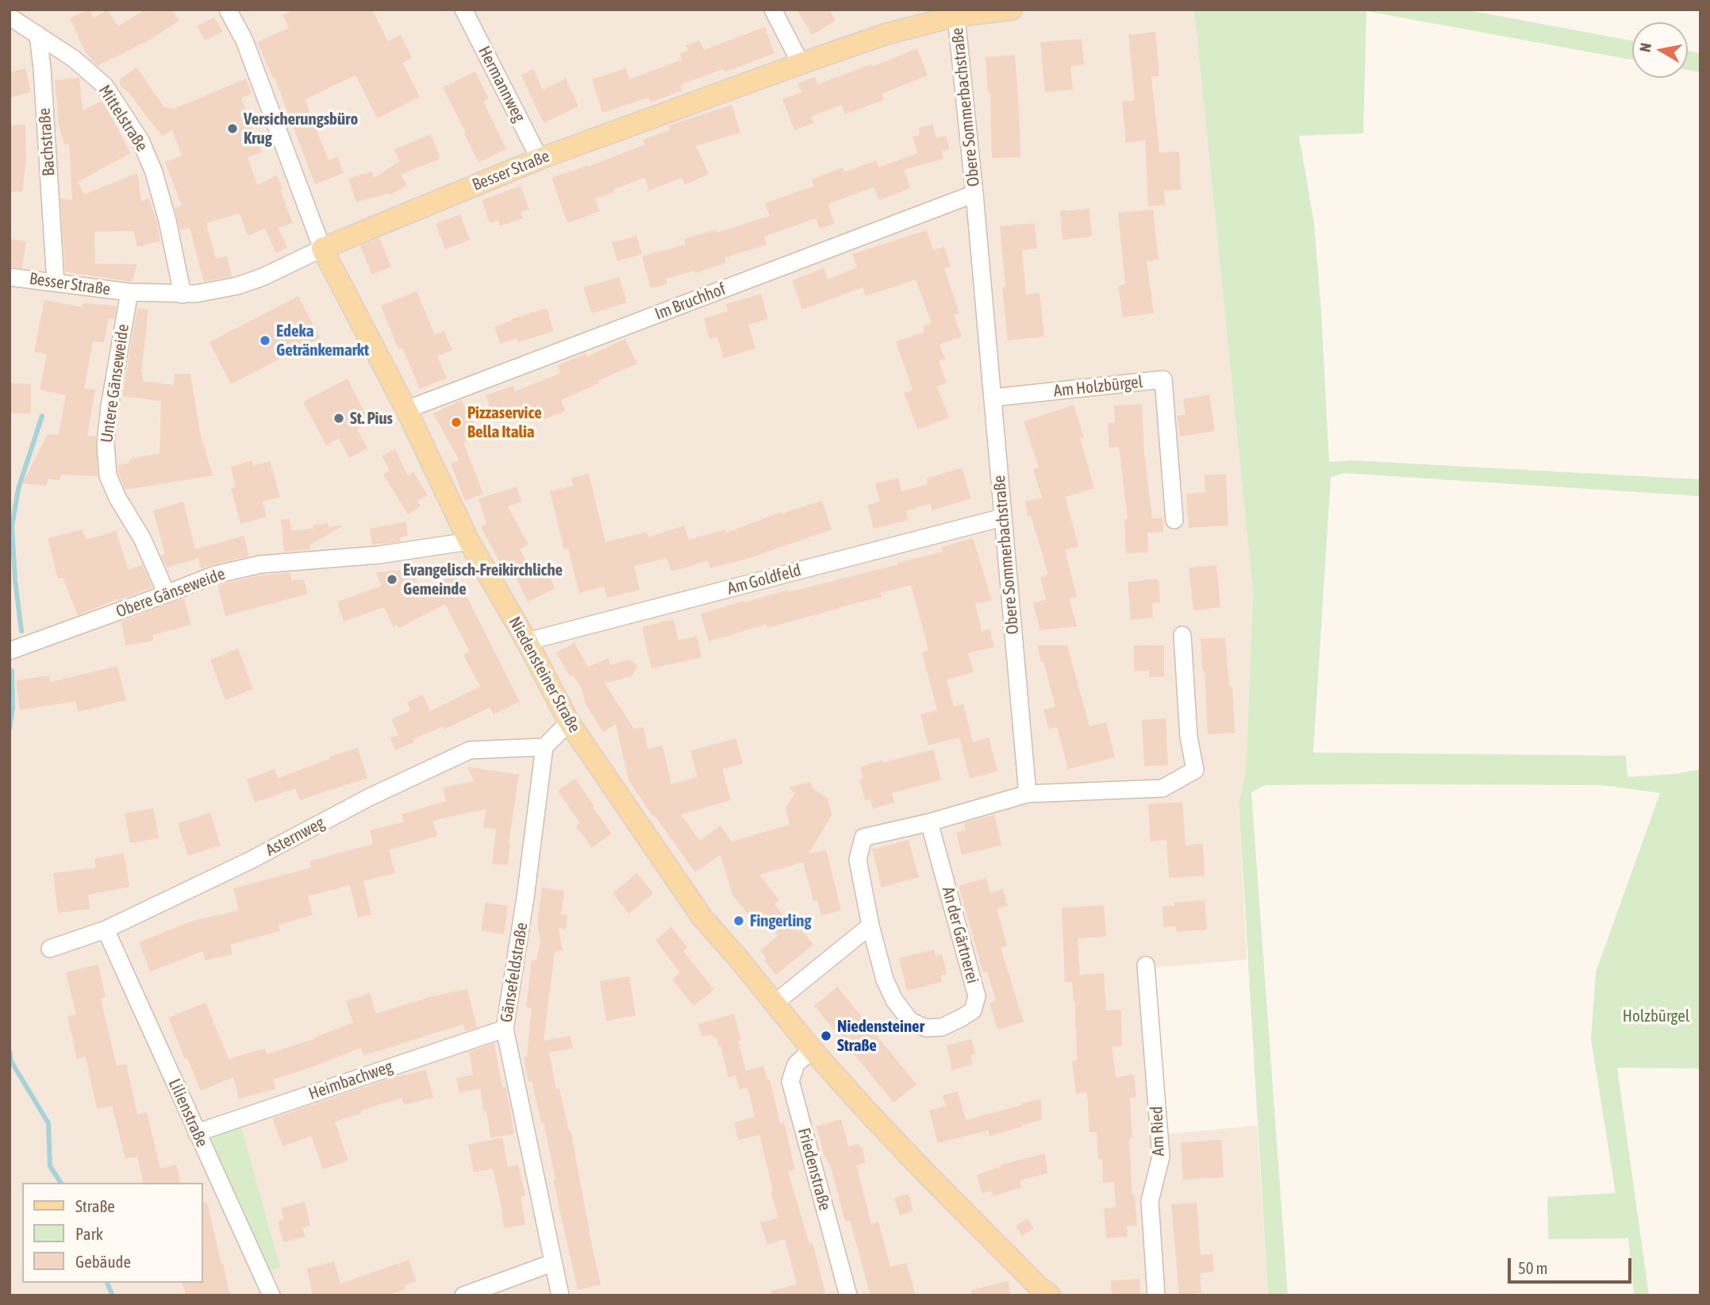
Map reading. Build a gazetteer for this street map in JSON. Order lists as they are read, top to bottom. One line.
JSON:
{"streets":{"main road":["Besser Straße","Niedensteiner Straße"],"street":["Hermannweg","Obere Sommerbachstraße","Mittelstraße","Bachstraße","Im Bruchhof","Untere Gänseweide","Am Holzbürgel","Am Goldfeld","Obere Gänseweide","Asternweg","An der Gärtnerei","Gänsefeldstraße","Heimbachweg","Lilienstraße","Am Ried","Friedenstraße"]},"crossings":[["Hermannweg","Besser Straße"],["Obere Sommerbachstraße","Besser Straße"],["Obere Sommerbachstraße","Im Bruchhof"],["Obere Sommerbachstraße","Am Holzbürgel"],["Obere Sommerbachstraße","Am Goldfeld"],["Obere Sommerbachstraße","An der Gärtnerei"],["Mittelstraße","Bachstraße"],["Mittelstraße","Besser Straße"],["Bachstraße","Besser Straße"],["Besser Straße","Untere Gänseweide"],["Besser Straße","Niedensteiner Straße"],["Im Bruchhof","Niedensteiner Straße"],["Untere Gänseweide","Obere Gänseweide"],["Am Goldfeld","Niedensteiner Straße"],["Obere Gänseweide","Niedensteiner Straße"],["Niedensteiner Straße","Friedenstraße"],["Asternweg","Gänsefeldstraße"],["Asternweg","Lilienstraße"],["Gänsefeldstraße","Heimbachweg"],["Heimbachweg","Lilienstraße"]],"parks":["Holzbürgel"],"places":["Versicherungsbüro Krug","Edeka Getränkemarkt","St. Pius","Pizzaservice Bella Italia","Evangelisch-Freikirchliche Gemeinde","Fingerling","Niedensteiner Straße"],"legend":["Straße","Park","Gebäude"],"scale_bar":"50 m","north":"left"}
